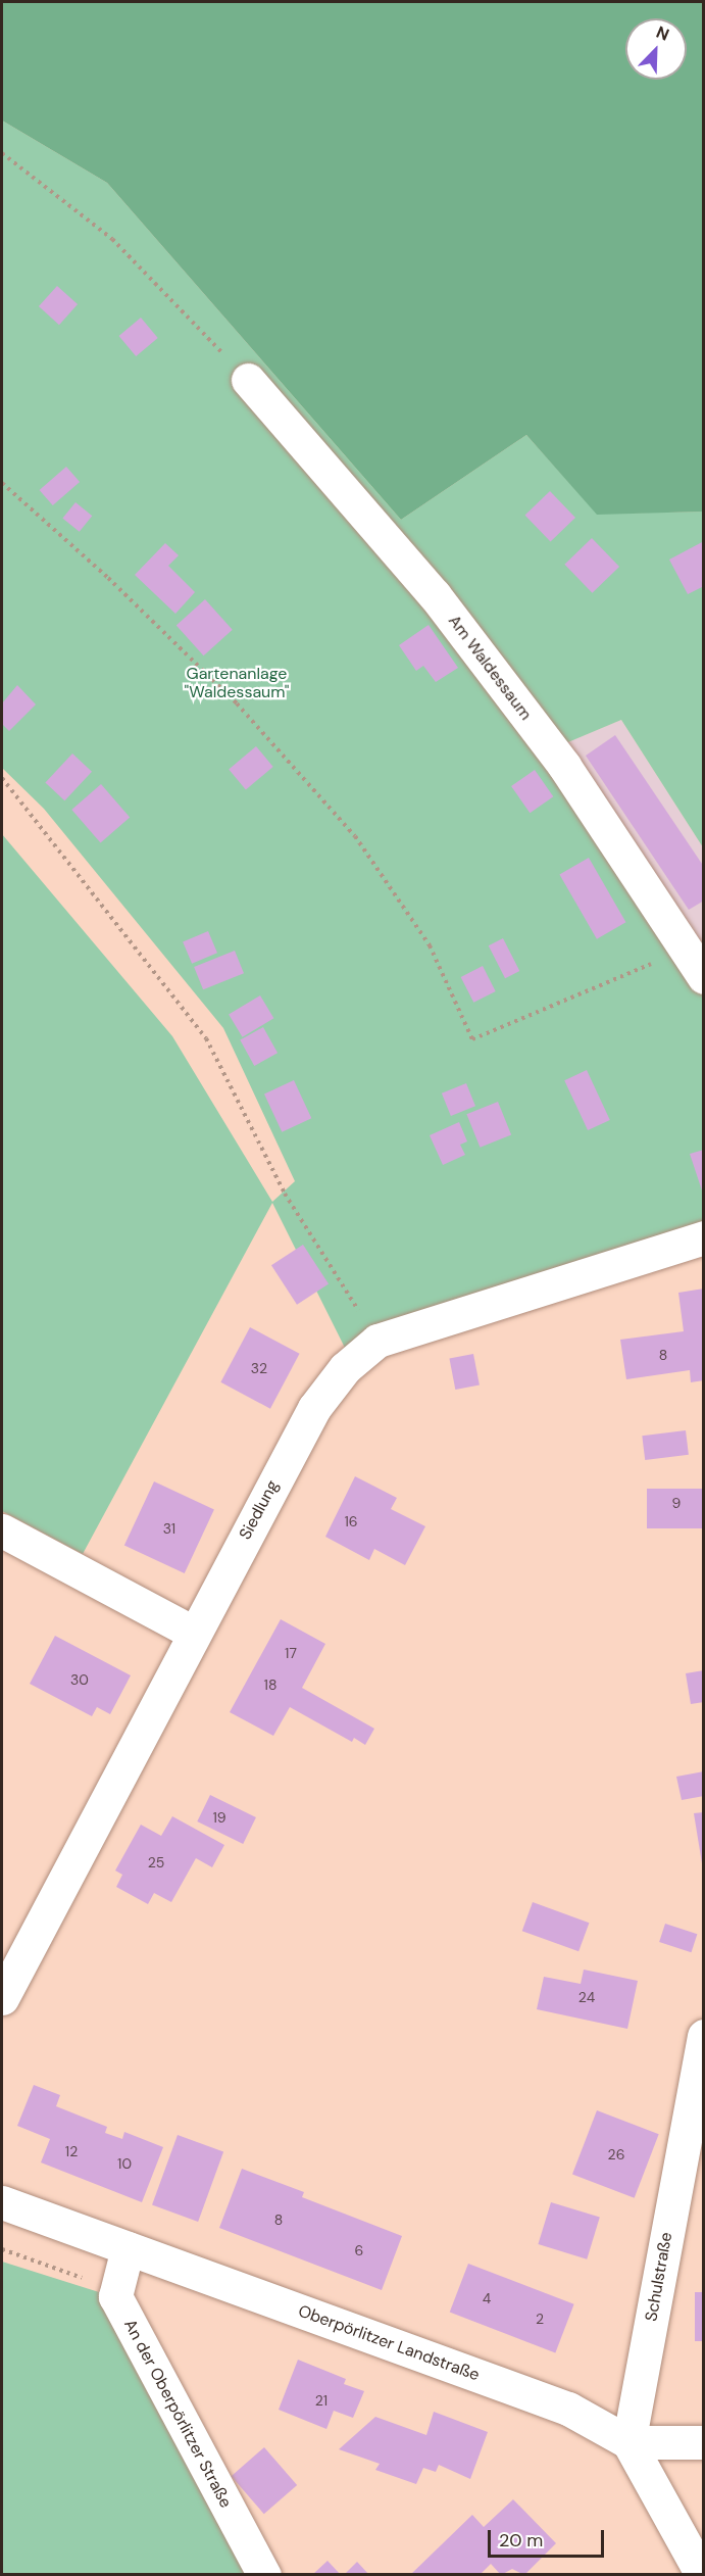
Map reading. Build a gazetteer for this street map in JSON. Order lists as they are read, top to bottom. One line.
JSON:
{"streets":{"street":["Am Waldessaum","Siedlung","Schulstraße","Oberpörlitzer Landstraße","An der Oberpörlitzer Straße"]},"crossings":[["Schulstraße","Oberpörlitzer Landstraße"],["Oberpörlitzer Landstraße","An der Oberpörlitzer Straße"]],"parks":["Gartenanlage \"Waldessaum\""],"house_numbers":["8","32","9","16","31","17","30","18","19","25","24","12","26","10","8","6","4","2","21"],"scale_bar":"20 m","north":"top right"}
